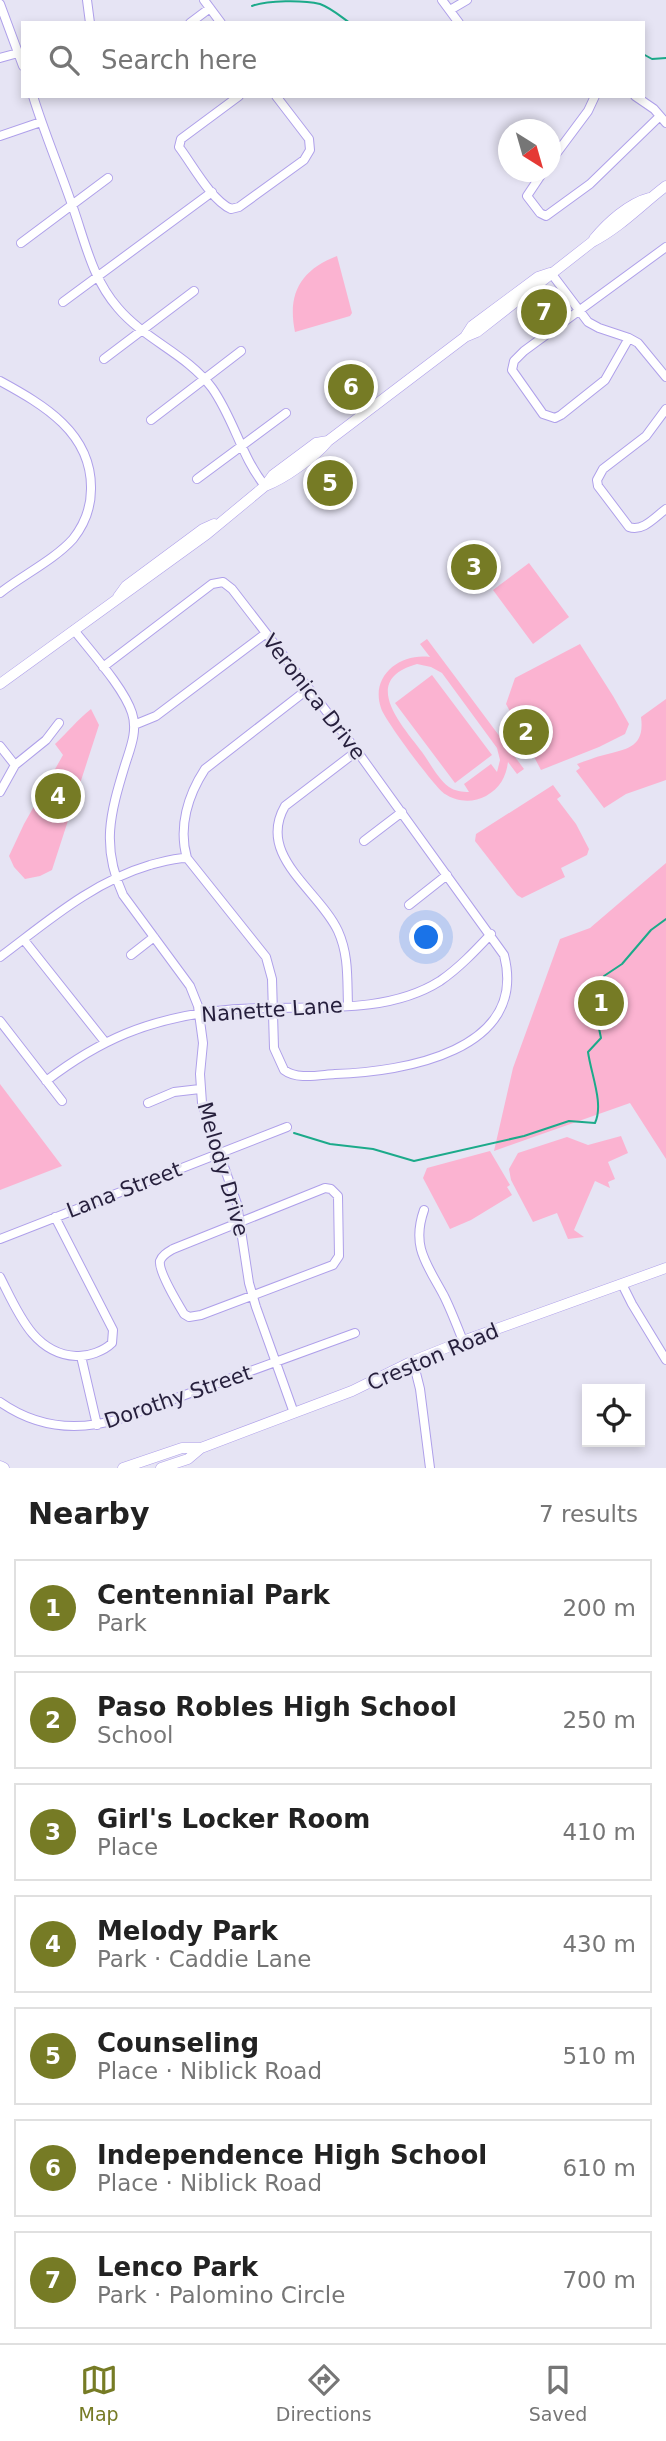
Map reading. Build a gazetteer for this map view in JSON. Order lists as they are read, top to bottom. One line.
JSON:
{"streets":{"main road":["Creston Road"],"street":["Veronica Drive","Nanette Lane","Melody Drive","Lana Street","Dorothy Street"]},"crossings":[["Veronica Drive","Nanette Lane"],["Nanette Lane","Melody Drive"],["Melody Drive","Lana Street"],["Melody Drive","Creston Road"],["Melody Drive","Dorothy Street"]],"north":"bottom right","page":{"search":"Search here","pins":["7","6","5","3","2","4","1"],"heading":["Nearby","7 results"],"list":[{"mark":"1","name":"Centennial Park","note":"Park","value":"200 m"},{"mark":"2","name":"Paso Robles High School","note":"School","value":"250 m"},{"mark":"3","name":"Girl's Locker Room","note":"Place","value":"410 m"},{"mark":"4","name":"Melody Park","note":"Park · Caddie Lane","value":"430 m"},{"mark":"5","name":"Counseling","note":"Place · Niblick Road","value":"510 m"},{"mark":"6","name":"Independence High School","note":"Place · Niblick Road","value":"610 m"},{"mark":"7","name":"Lenco Park","note":"Park · Palomino Circle","value":"700 m"}],"nav":["Map","Directions","Saved"]}}
